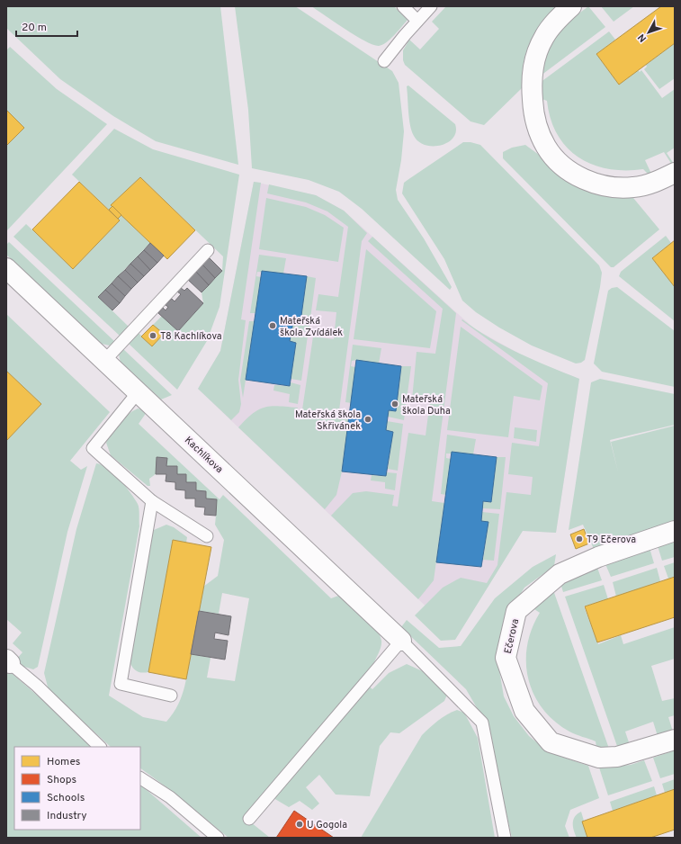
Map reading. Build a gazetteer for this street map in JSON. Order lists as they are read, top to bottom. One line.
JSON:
{"streets":{"street":["Kachlíkova","Ečerova"]},"places":["Mateřská škola Zvídálek","T8 Kachlíkova","Mateřská škola Duha","Mateřská škola Skřivánek","T9 Ečerova","U Gogola"],"legend":["Homes","Shops","Schools","Industry"],"scale_bar":"20 m","north":"bottom left"}
